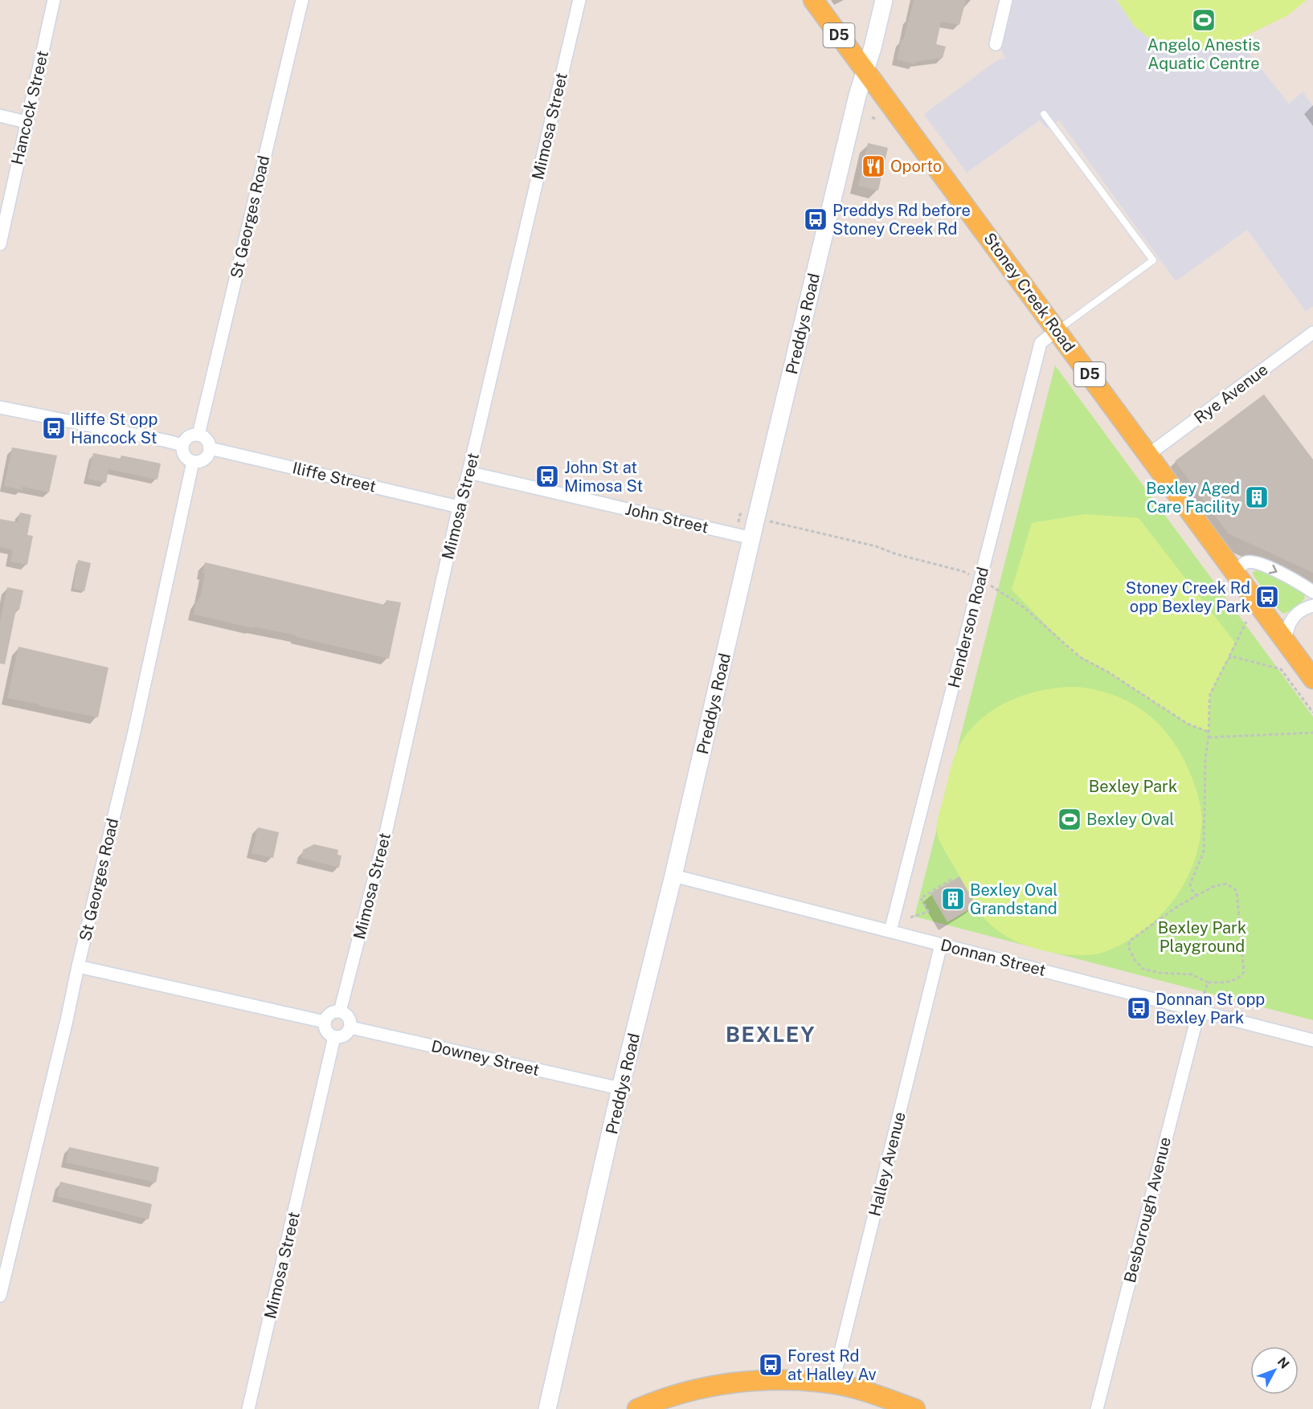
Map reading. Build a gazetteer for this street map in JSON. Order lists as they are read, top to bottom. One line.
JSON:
{"streets":{"main road":["D5","Stoney Creek Road","Preddys Road"],"street":["Hancock Street","Mimosa Street","St Georges Road","Rye Avenue","Iliffe Street","John Street","Henderson Road","Donnan Street","Downey Street","Halley Avenue","Besborough Avenue"]},"crossings":[["Mimosa Street","Iliffe Street"],["Mimosa Street","John Street"],["Mimosa Street","Downey Street"],["St Georges Road","Iliffe Street"],["Stoney Creek Road","Preddys Road"],["Stoney Creek Road","Rye Avenue"],["Stoney Creek Road","Henderson Road"],["Preddys Road","John Street"],["Preddys Road","Donnan Street"],["Preddys Road","Downey Street"],["Henderson Road","Donnan Street"],["Donnan Street","Halley Avenue"],["Donnan Street","Besborough Avenue"]],"districts":["BEXLEY"],"parks":["Bexley Park","Bexley Park Playground"],"places":{"sports":["Angelo Anestis Aquatic Centre","Bexley Oval"],"restaurant":["Oporto"],"bus stop":["Preddys Rd before Stoney Creek Rd","Iliffe St opp Hancock St","John St at Mimosa St","Stoney Creek Rd opp Bexley Park","Donnan St opp Bexley Park","Forest Rd at Halley Av"],"building":["Bexley Aged Care Facility","Bexley Oval Grandstand"]},"north":"top right"}
